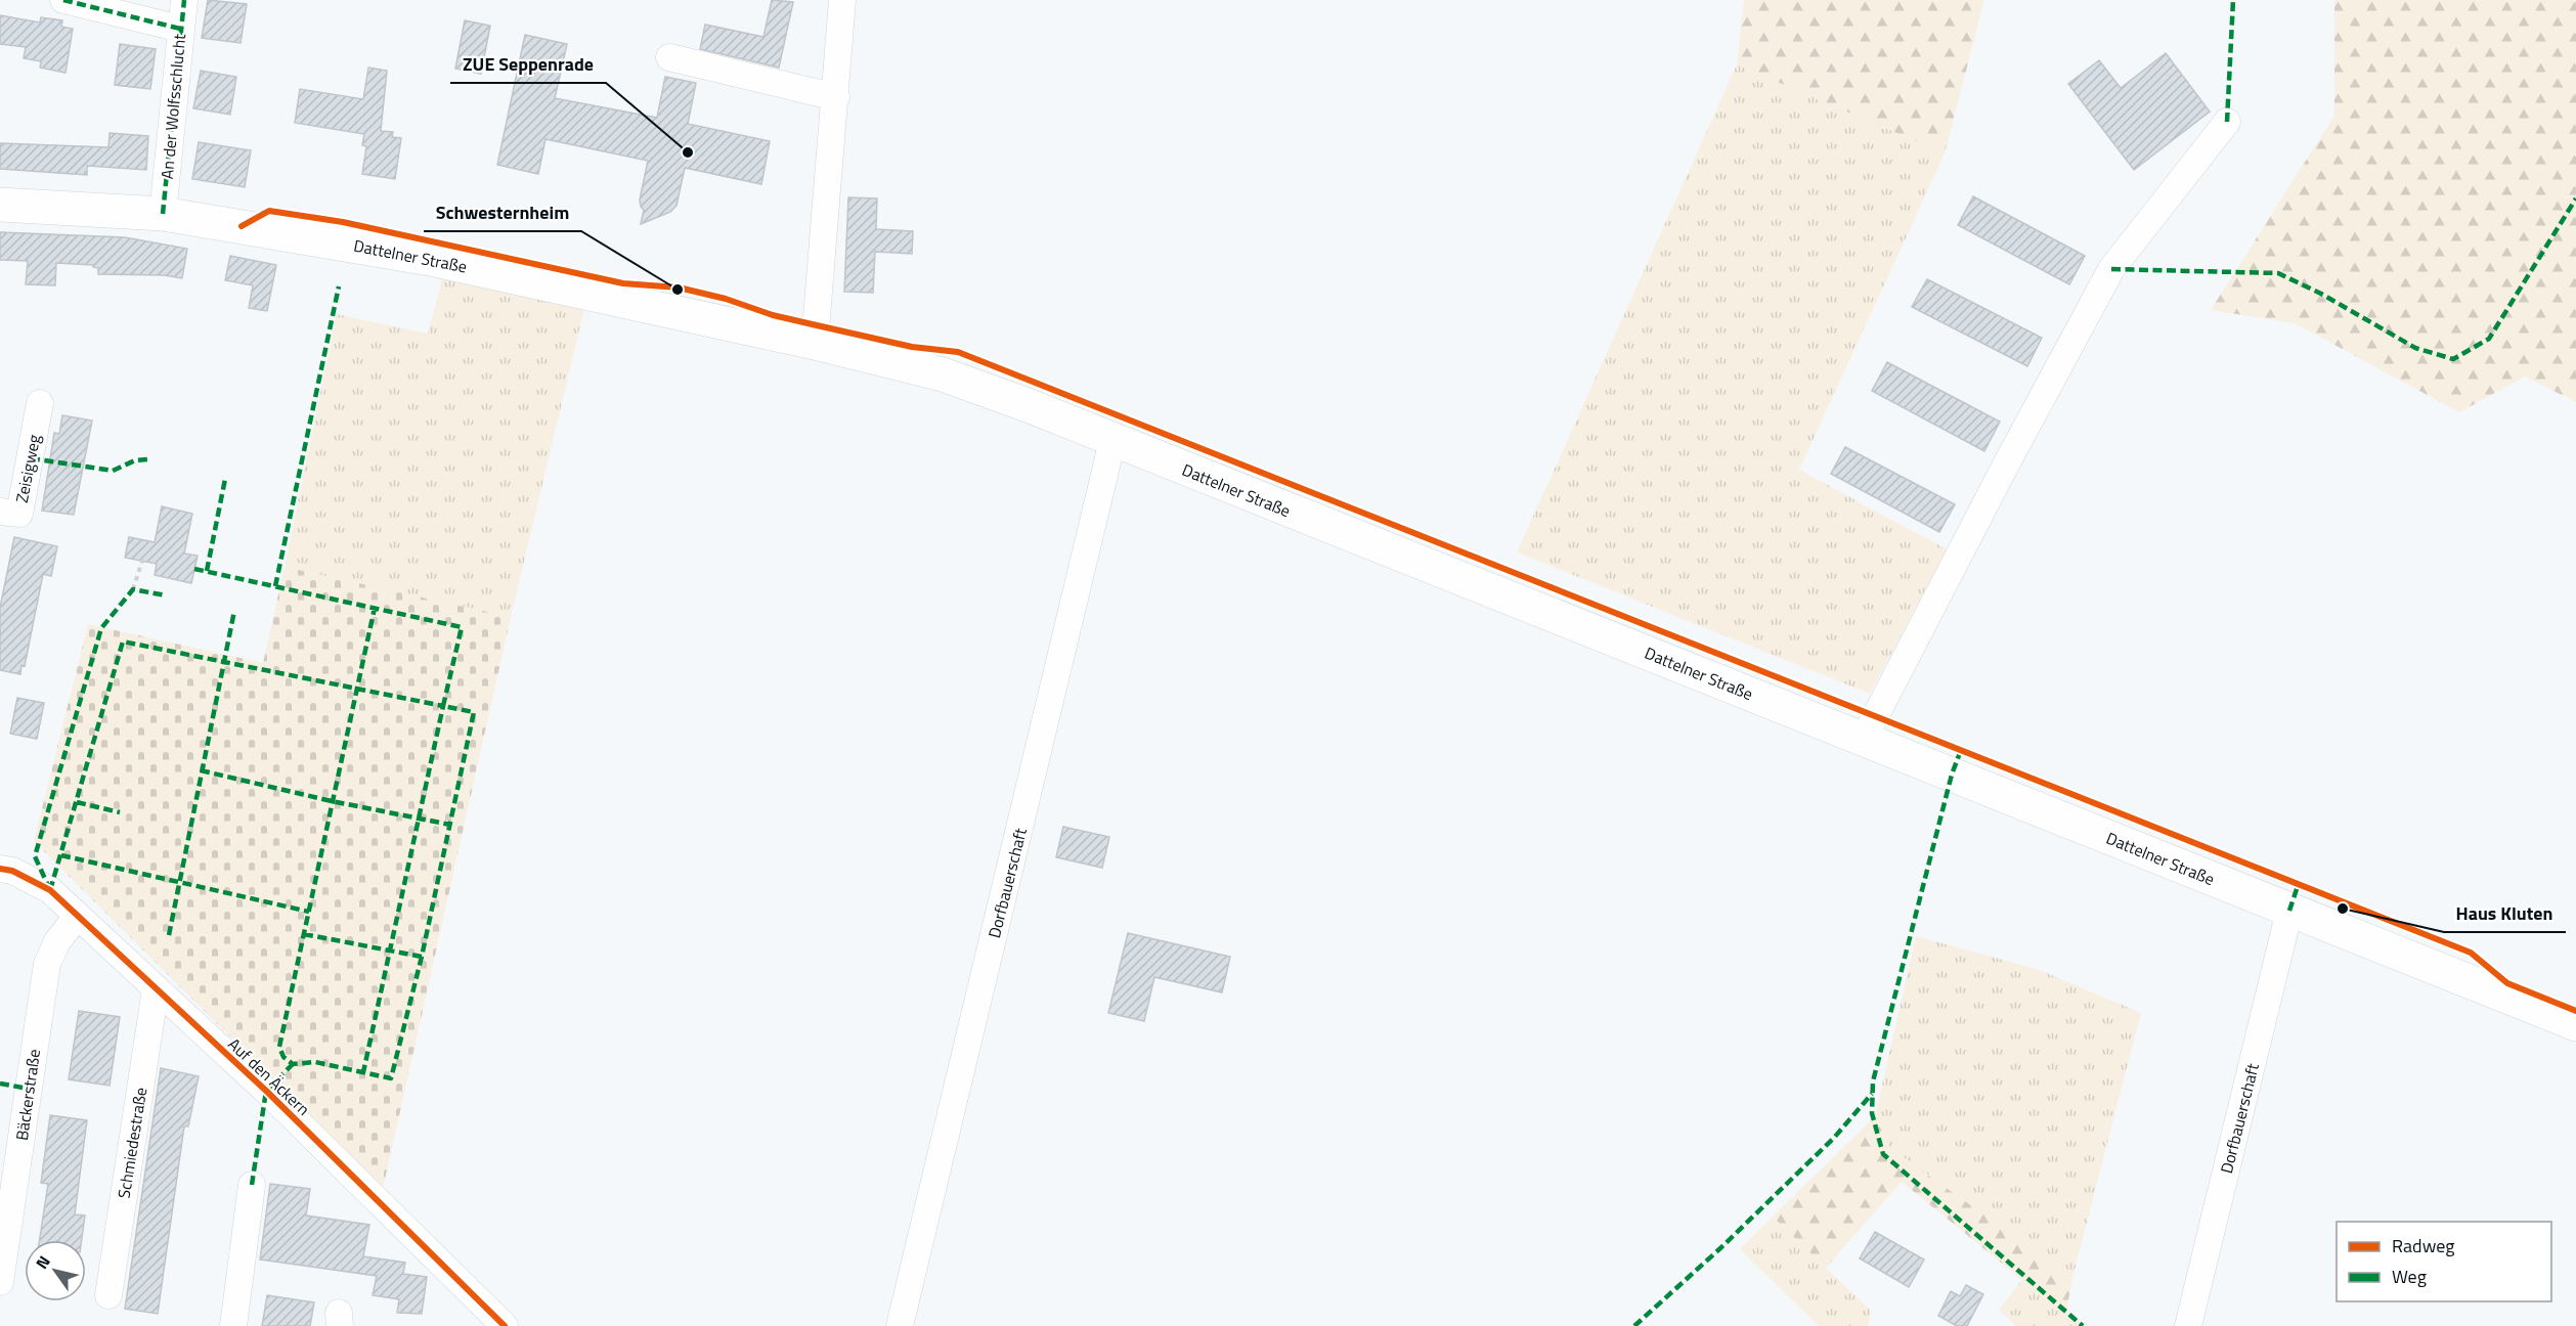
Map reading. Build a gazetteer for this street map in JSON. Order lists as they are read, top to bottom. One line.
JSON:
{"streets":{"main road":["Dattelner Straße"],"street":["An der Wolfsschlucht","Zeisigweg","Dorfbauerschaft","Auf den Äckern","Bäckerstraße","Schmiedestraße"]},"crossings":[["An der Wolfsschlucht","Dattelner Straße"],["Dattelner Straße","Dorfbauerschaft"],["Auf den Äckern","Bäckerstraße"],["Auf den Äckern","Schmiedestraße"]],"places":["ZUE Seppenrade","Schwesternheim","Haus Kluten"],"legend":["Radweg","Weg"],"north":"top left"}
